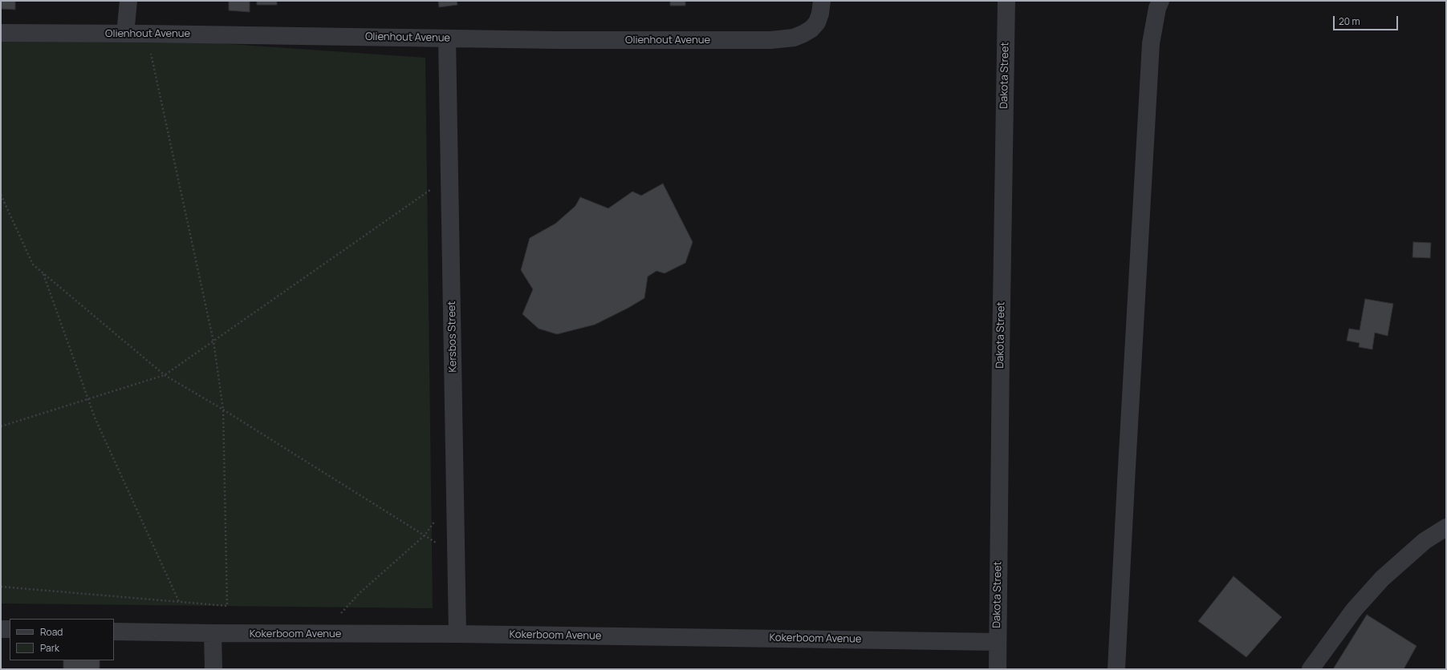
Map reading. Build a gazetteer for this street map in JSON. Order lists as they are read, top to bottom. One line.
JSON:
{"streets":{"street":["Olienhout Avenue","Dakota Street","Kersbos Street","Kokerboom Avenue"]},"crossings":[["Olienhout Avenue","Kersbos Street"],["Dakota Street","Kokerboom Avenue"],["Kersbos Street","Kokerboom Avenue"]],"legend":["Road","Park"],"scale_bar":"20 m"}
